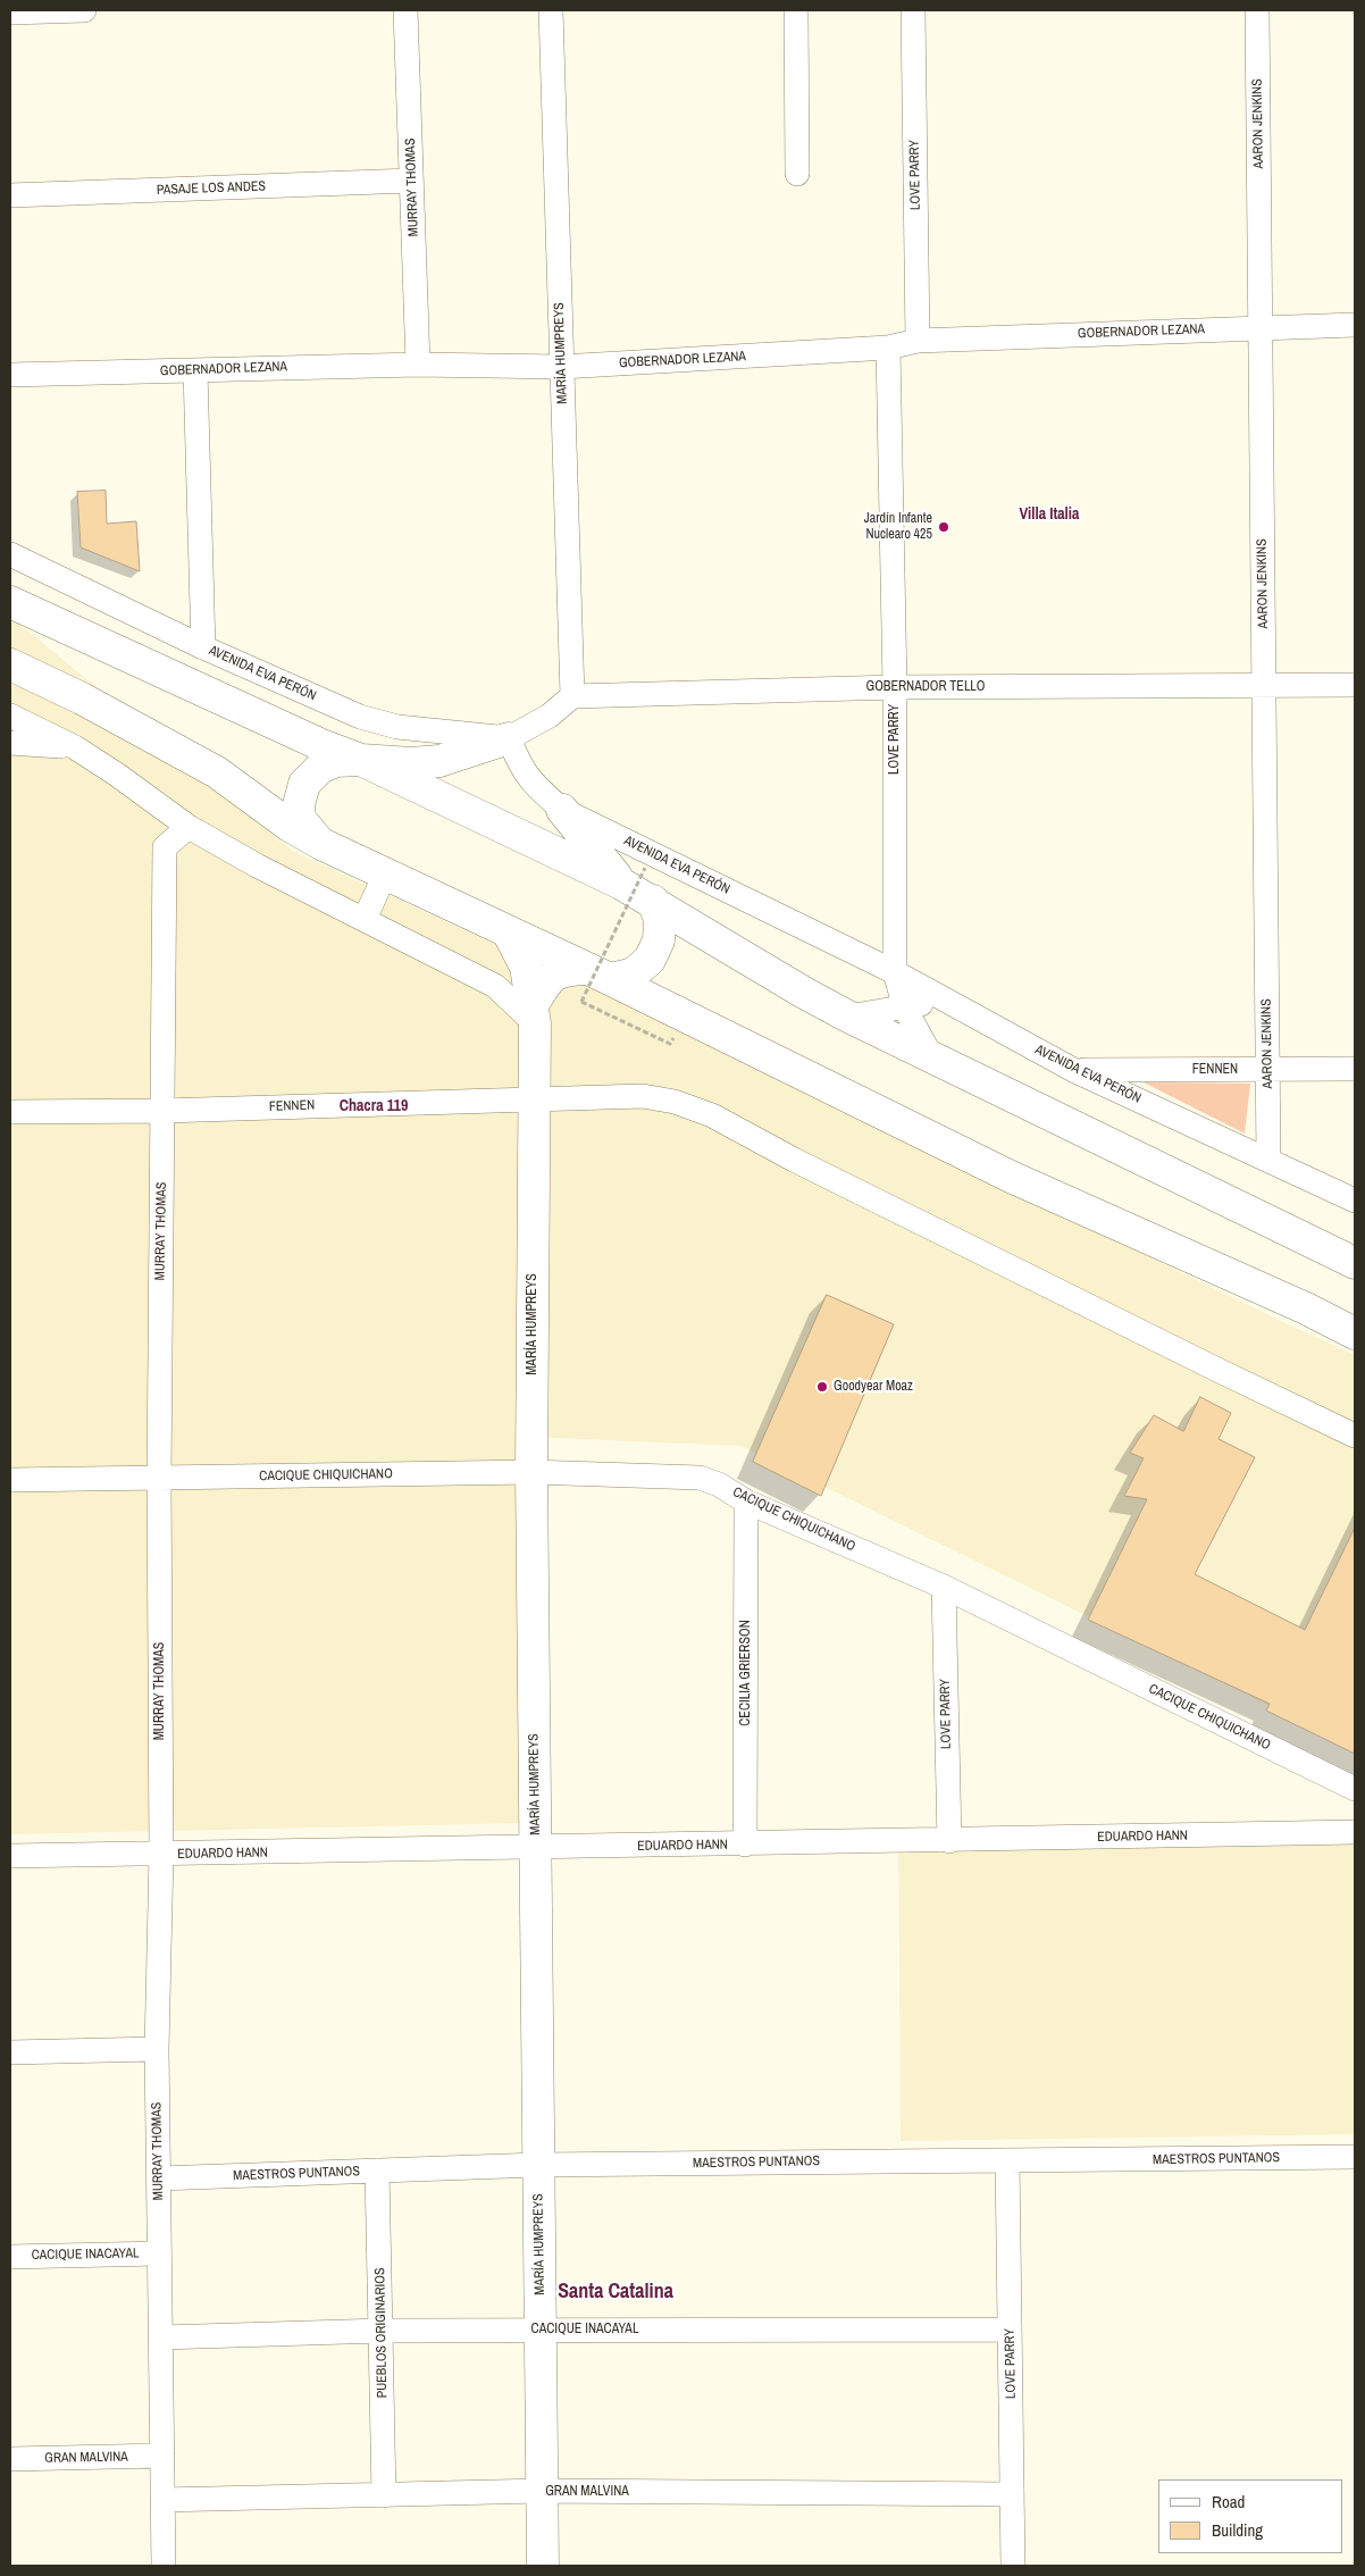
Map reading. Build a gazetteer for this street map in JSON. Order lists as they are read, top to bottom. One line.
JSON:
{"streets":{"main road":["MARÍA HUMPREYS"],"street":["AARON JENKINS","LOVE PARRY","MURRAY THOMAS","PASAJE LOS ANDES","GOBERNADOR LEZANA","AVENIDA EVA PERÓN","GOBERNADOR TELLO","FENNEN","CACIQUE CHIQUICHANO","CECILIA GRIERSON","EDUARDO HANN","MAESTROS PUNTANOS","CACIQUE INACAYAL","PUEBLOS ORIGINARIOS","GRAN MALVINA"]},"crossings":[["AARON JENKINS","GOBERNADOR LEZANA"],["AARON JENKINS","AVENIDA EVA PERÓN"],["AARON JENKINS","GOBERNADOR TELLO"],["AARON JENKINS","FENNEN"],["LOVE PARRY","GOBERNADOR LEZANA"],["LOVE PARRY","AVENIDA EVA PERÓN"],["LOVE PARRY","GOBERNADOR TELLO"],["LOVE PARRY","CACIQUE CHIQUICHANO"],["LOVE PARRY","EDUARDO HANN"],["LOVE PARRY","MAESTROS PUNTANOS"],["LOVE PARRY","CACIQUE INACAYAL"],["LOVE PARRY","GRAN MALVINA"],["MURRAY THOMAS","PASAJE LOS ANDES"],["MURRAY THOMAS","GOBERNADOR LEZANA"],["MURRAY THOMAS","FENNEN"],["MURRAY THOMAS","CACIQUE CHIQUICHANO"],["MURRAY THOMAS","EDUARDO HANN"],["MURRAY THOMAS","MAESTROS PUNTANOS"],["MURRAY THOMAS","CACIQUE INACAYAL"],["MURRAY THOMAS","GRAN MALVINA"],["GOBERNADOR LEZANA","MARÍA HUMPREYS"],["MARÍA HUMPREYS","GOBERNADOR TELLO"],["MARÍA HUMPREYS","FENNEN"],["MARÍA HUMPREYS","CACIQUE CHIQUICHANO"],["MARÍA HUMPREYS","EDUARDO HANN"],["MARÍA HUMPREYS","MAESTROS PUNTANOS"],["MARÍA HUMPREYS","CACIQUE INACAYAL"],["MARÍA HUMPREYS","GRAN MALVINA"],["AVENIDA EVA PERÓN","FENNEN"],["CACIQUE CHIQUICHANO","CECILIA GRIERSON"],["CECILIA GRIERSON","EDUARDO HANN"],["MAESTROS PUNTANOS","PUEBLOS ORIGINARIOS"],["CACIQUE INACAYAL","PUEBLOS ORIGINARIOS"],["PUEBLOS ORIGINARIOS","GRAN MALVINA"]],"districts":["Villa Italia","Chacra 119","Santa Catalina"],"places":["Jardín Infante Nuclearo 425","Goodyear Moaz"],"legend":["Road","Building"]}
